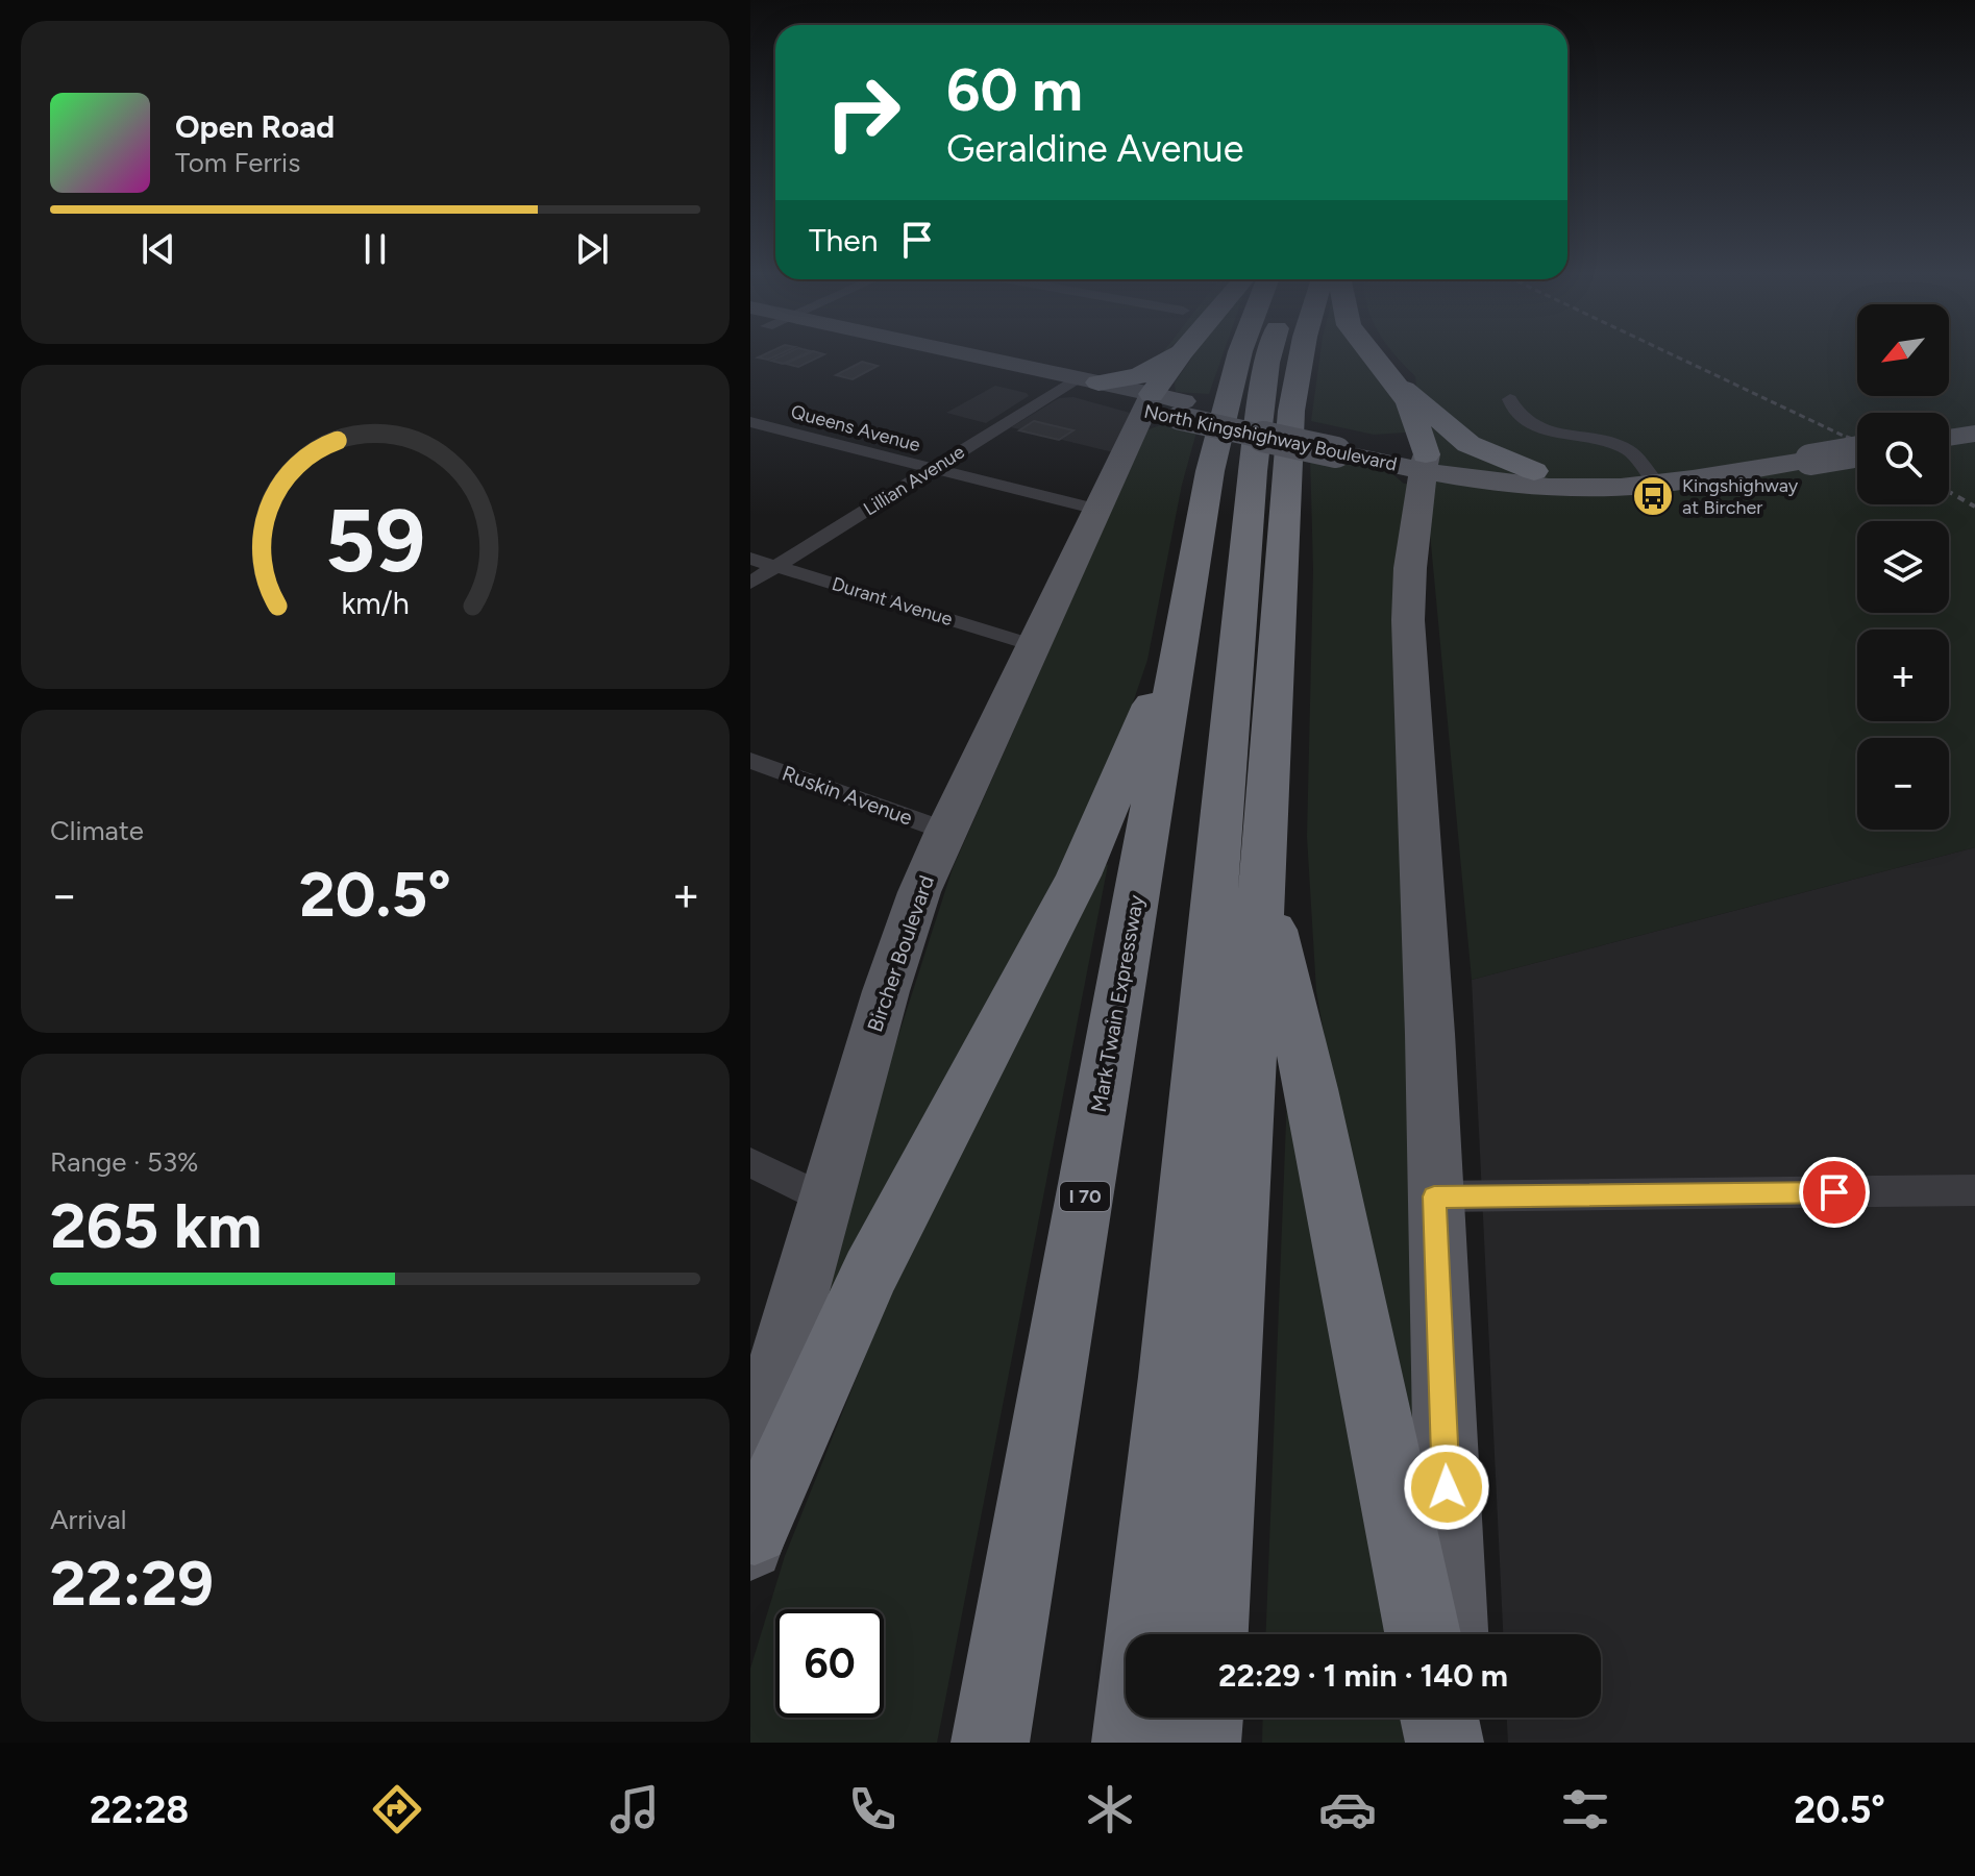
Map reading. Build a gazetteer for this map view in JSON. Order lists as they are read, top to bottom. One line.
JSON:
{"streets":{"highway":["Mark Twain Expressway","I 70"],"main road":["North Kingshighway Boulevard","Bircher Boulevard"],"street":["Queens Avenue","Lillian Avenue","Durant Avenue","Ruskin Avenue"]},"crossings":[["Queens Avenue","Lillian Avenue"],["Queens Avenue","Bircher Boulevard"],["North Kingshighway Boulevard","Lillian Avenue"],["North Kingshighway Boulevard","Bircher Boulevard"],["Lillian Avenue","Durant Avenue"],["Durant Avenue","Bircher Boulevard"],["Ruskin Avenue","Bircher Boulevard"]],"places":{"bus stop":["Kingshighway at Bircher"]},"north":"bottom left","page":{"turn":["60 m","Geraldine Avenue"],"song":["Open Road","Tom Ferris"],"then":"Then","map_buttons":["+","−"],"tile":["Climate",["Range · 53%","265 km"],["Arrival","22:29"]],"heat":["−","20.5°","+"],"limit":"60","trip":"22:29 · 1 min · 140 m","tabs":["22:28","20.5°"],"gauge":["59","km/h"]}}
